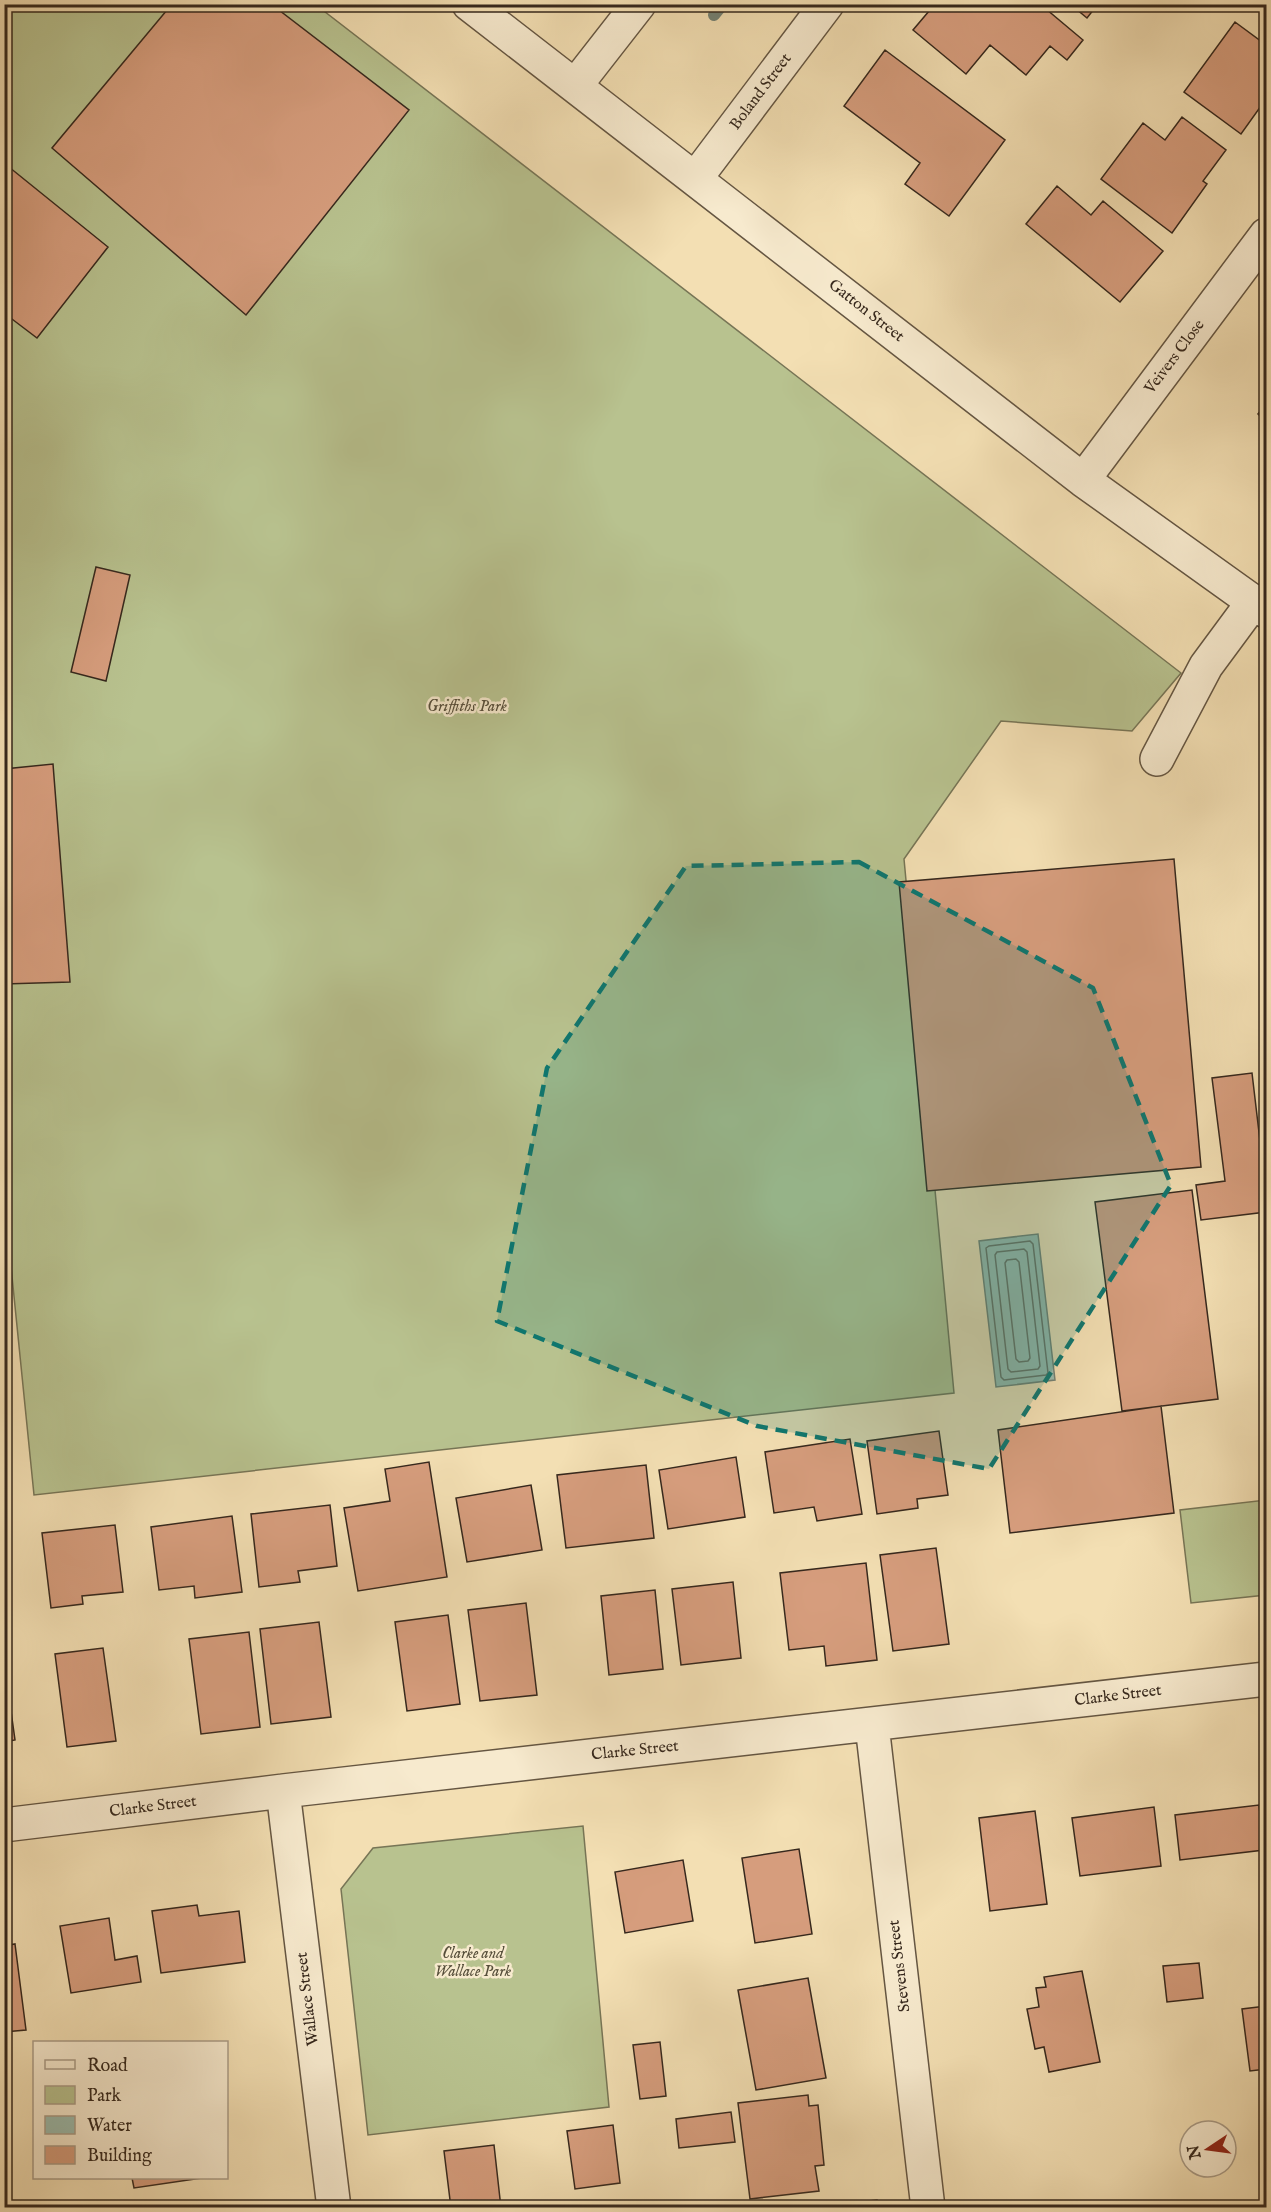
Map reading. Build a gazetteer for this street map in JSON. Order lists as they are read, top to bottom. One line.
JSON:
{"streets":{"street":["Boland Street","Gatton Street","Veivers Close","Clarke Street","Stevens Street","Wallace Street"]},"crossings":[["Boland Street","Gatton Street"],["Gatton Street","Veivers Close"],["Clarke Street","Stevens Street"],["Clarke Street","Wallace Street"]],"parks":["Griffiths Park","Clarke and Wallace Park"],"legend":["Road","Park","Water","Building"],"north":"left"}
